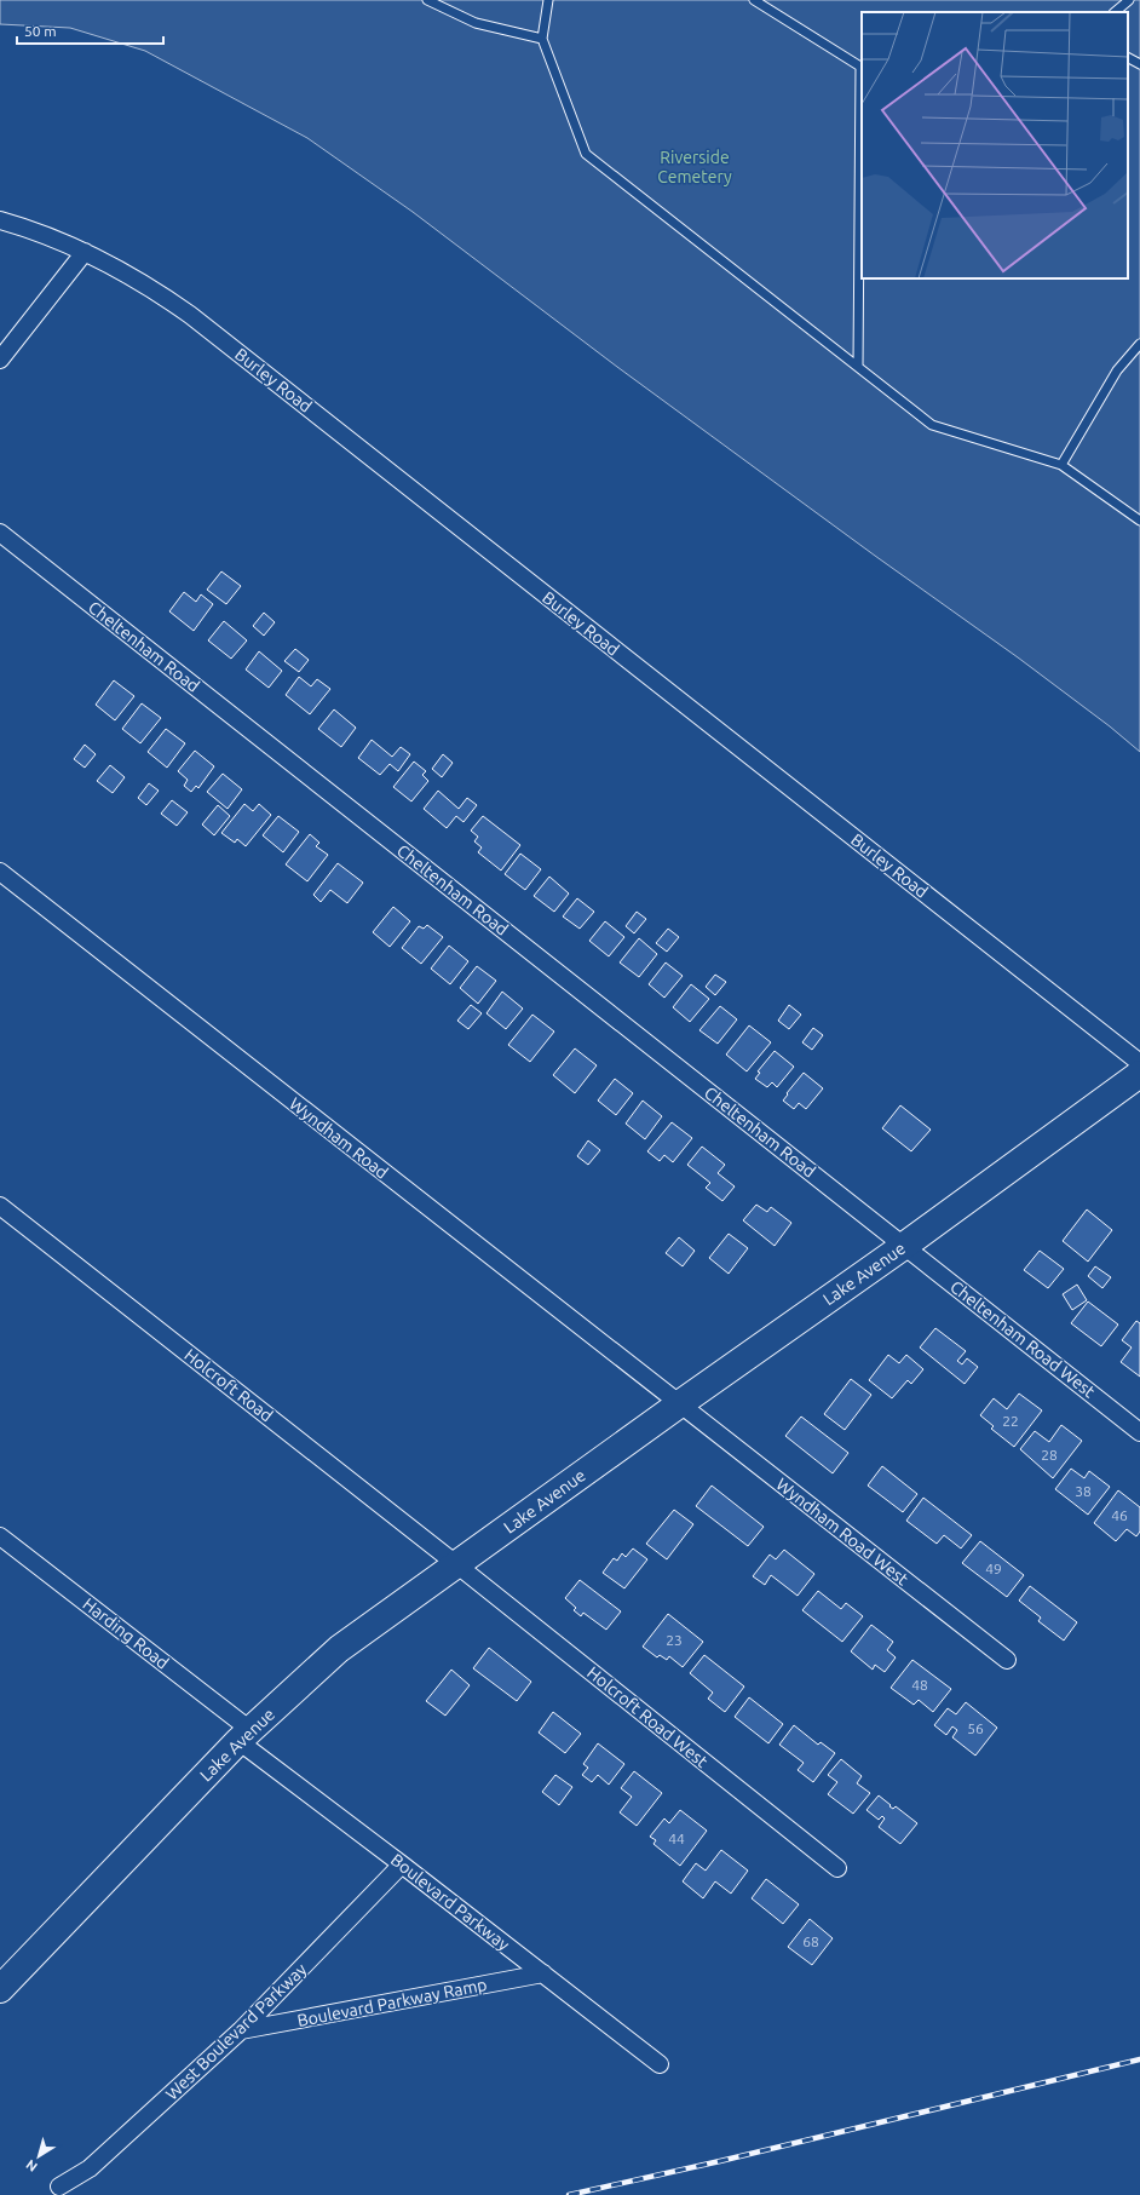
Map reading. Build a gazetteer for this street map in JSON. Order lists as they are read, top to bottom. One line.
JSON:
{"streets":{"main road":["Lake Avenue"],"street":["Burley Road","Cheltenham Road","Wyndham Road","Cheltenham Road West","Holcroft Road","Wyndham Road West","Harding Road","Holcroft Road West","Boulevard Parkway","Boulevard Parkway Ramp","West Boulevard Parkway"]},"crossings":[["Cheltenham Road","Lake Avenue"],["Cheltenham Road","Cheltenham Road West"],["Wyndham Road","Lake Avenue"],["Wyndham Road","Wyndham Road West"],["Lake Avenue","Cheltenham Road West"],["Lake Avenue","Holcroft Road"],["Lake Avenue","Wyndham Road West"],["Lake Avenue","Harding Road"],["Lake Avenue","Holcroft Road West"],["Lake Avenue","Boulevard Parkway"],["Holcroft Road","Holcroft Road West"],["Harding Road","Boulevard Parkway"],["Boulevard Parkway","Boulevard Parkway Ramp"],["Boulevard Parkway","West Boulevard Parkway"],["Boulevard Parkway Ramp","West Boulevard Parkway"]],"parks":["Riverside Cemetery"],"house_numbers":["22","28","38","46","49","23","48","56","44","68"],"scale_bar":"50 m","north":"bottom left"}
